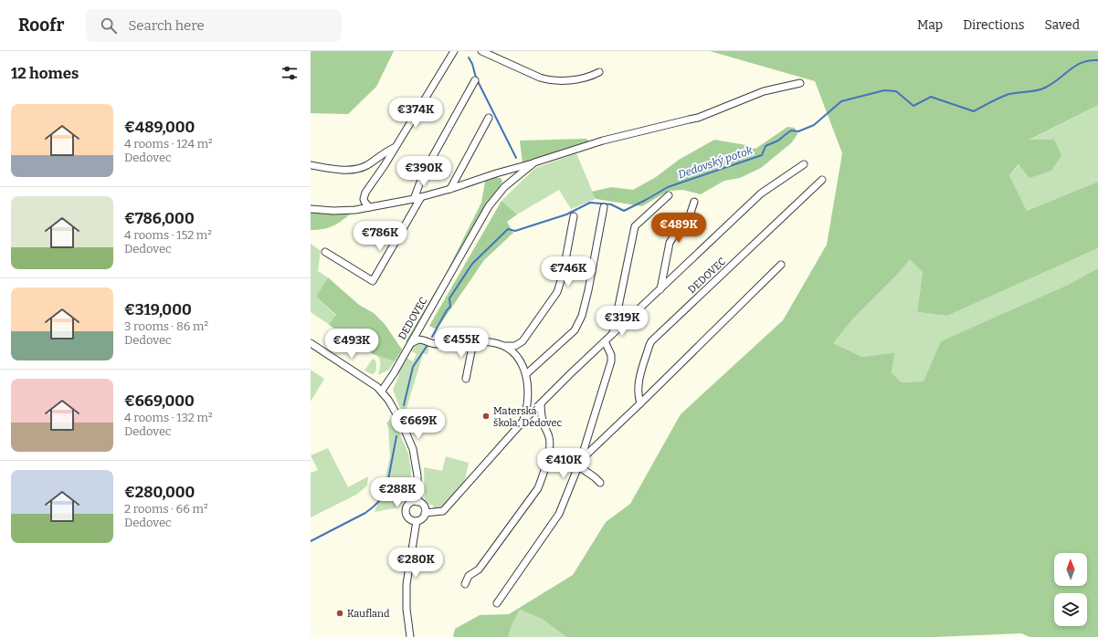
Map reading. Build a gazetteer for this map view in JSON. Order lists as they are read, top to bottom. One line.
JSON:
{"streets":{"street":["DEDOVEC"]},"water":["Dedovský potok"],"places":["Materská škola, Dedovec","Kaufland"],"north":"top","page":{"header":"Roofr","search":"Search here","nav":["Map","Directions","Saved"],"heading":"12 homes","list":[{"name":"€489,000","note":"4 rooms · 124 m² · Dedovec"},{"name":"€786,000","note":"4 rooms · 152 m² · Dedovec"},{"name":"€319,000","note":"3 rooms · 86 m² · Dedovec"},{"name":"€669,000","note":"4 rooms · 132 m² · Dedovec"},{"name":"€280,000","note":"2 rooms · 66 m² · Dedovec"}],"price":["€374K","€390K","€489K","€786K","€746K","€319K","€455K","€493K","€669K","€410K","€288K","€280K"]}}
